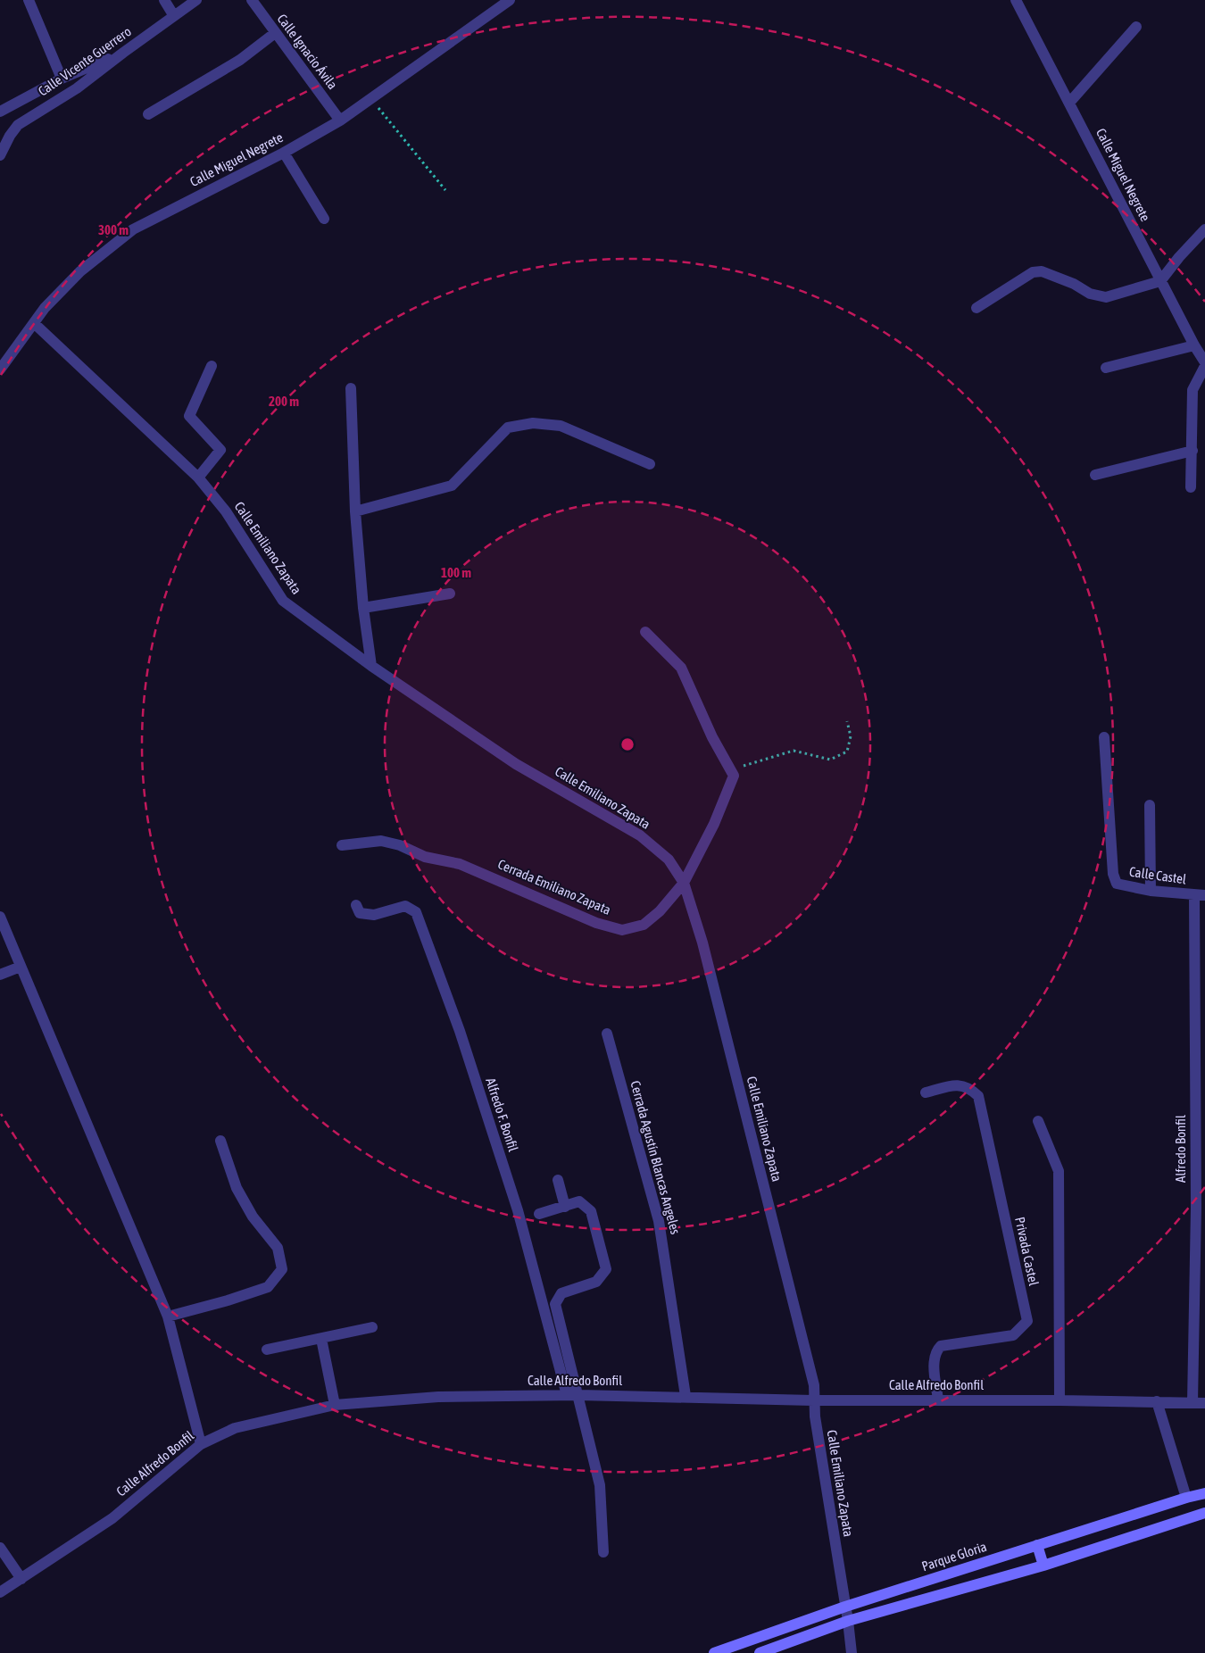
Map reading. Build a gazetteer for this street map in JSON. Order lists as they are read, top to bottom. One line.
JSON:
{"streets":{"main road":["Parque Gloria"],"street":["Calle Ignacio Ávila","Calle Vicente Guerrero","Calle Miguel Negrete","Calle Emiliano Zapata","Calle Castel","Cerrada Emiliano Zapata","Alfredo F. Bonfil","Alfredo Bonfil","Cerrada Agustín Blancas Angeles","Privada Castel","Calle Alfredo Bonfil"]},"crossings":[["Calle Ignacio Ávila","Calle Miguel Negrete"],["Calle Miguel Negrete","Calle Emiliano Zapata"],["Calle Emiliano Zapata","Cerrada Emiliano Zapata"],["Calle Emiliano Zapata","Calle Alfredo Bonfil"],["Calle Emiliano Zapata","Parque Gloria"],["Calle Castel","Alfredo Bonfil"],["Alfredo F. Bonfil","Calle Alfredo Bonfil"],["Alfredo Bonfil","Calle Alfredo Bonfil"],["Cerrada Agustín Blancas Angeles","Calle Alfredo Bonfil"],["Privada Castel","Calle Alfredo Bonfil"]],"rings":["300 m","200 m","100 m"]}
